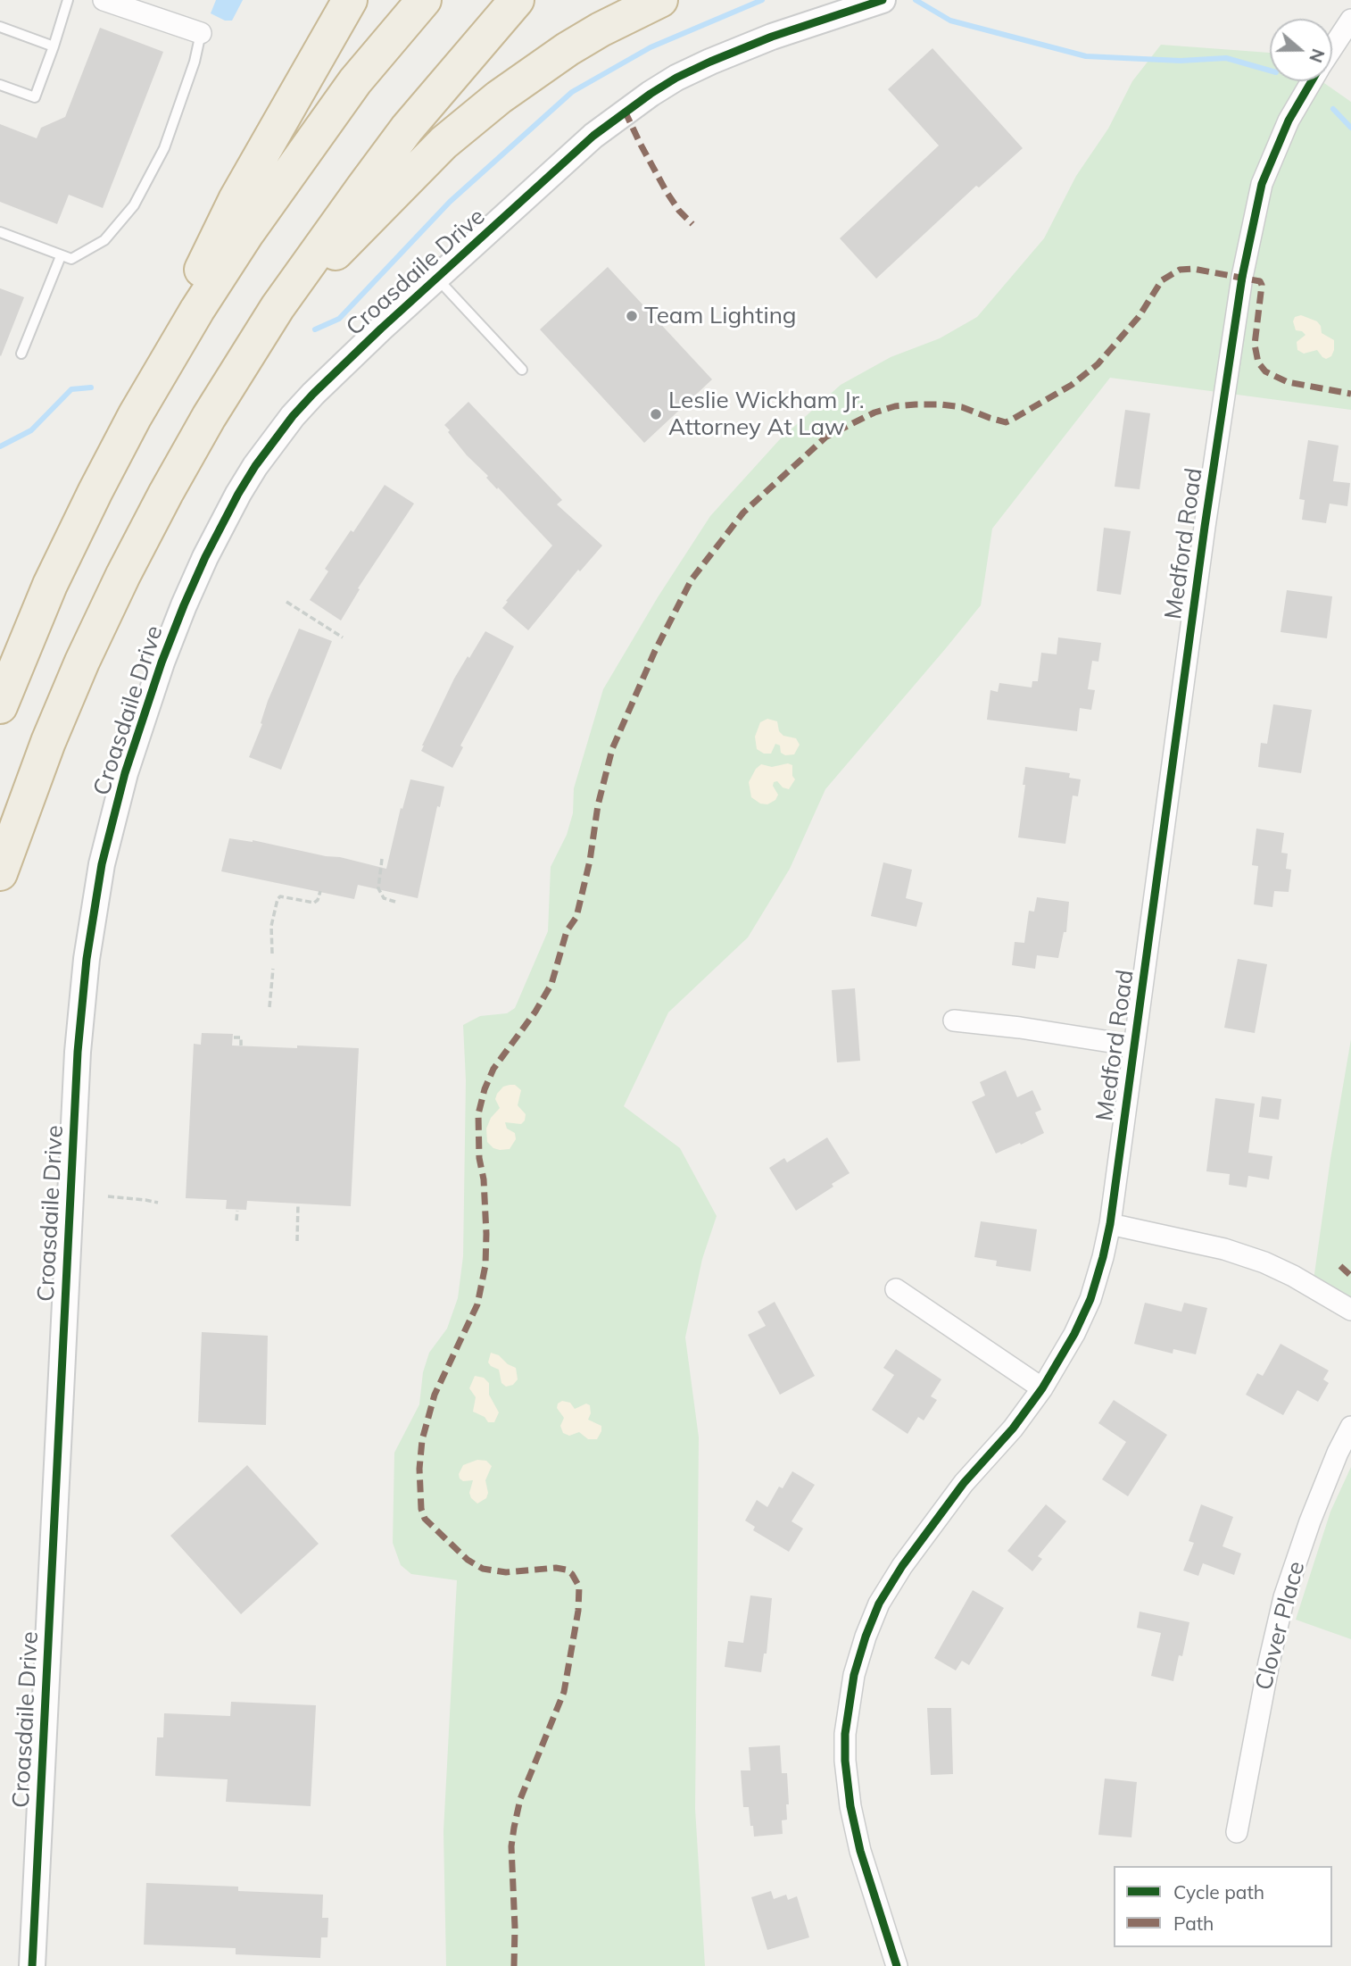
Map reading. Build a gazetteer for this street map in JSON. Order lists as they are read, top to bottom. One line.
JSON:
{"streets":{"street":["Croasdaile Drive","Medford Road","Clover Place"]},"places":["Team Lighting","Leslie Wickham Jr. Attorney At Law"],"legend":["Cycle path","Path"],"north":"right"}
